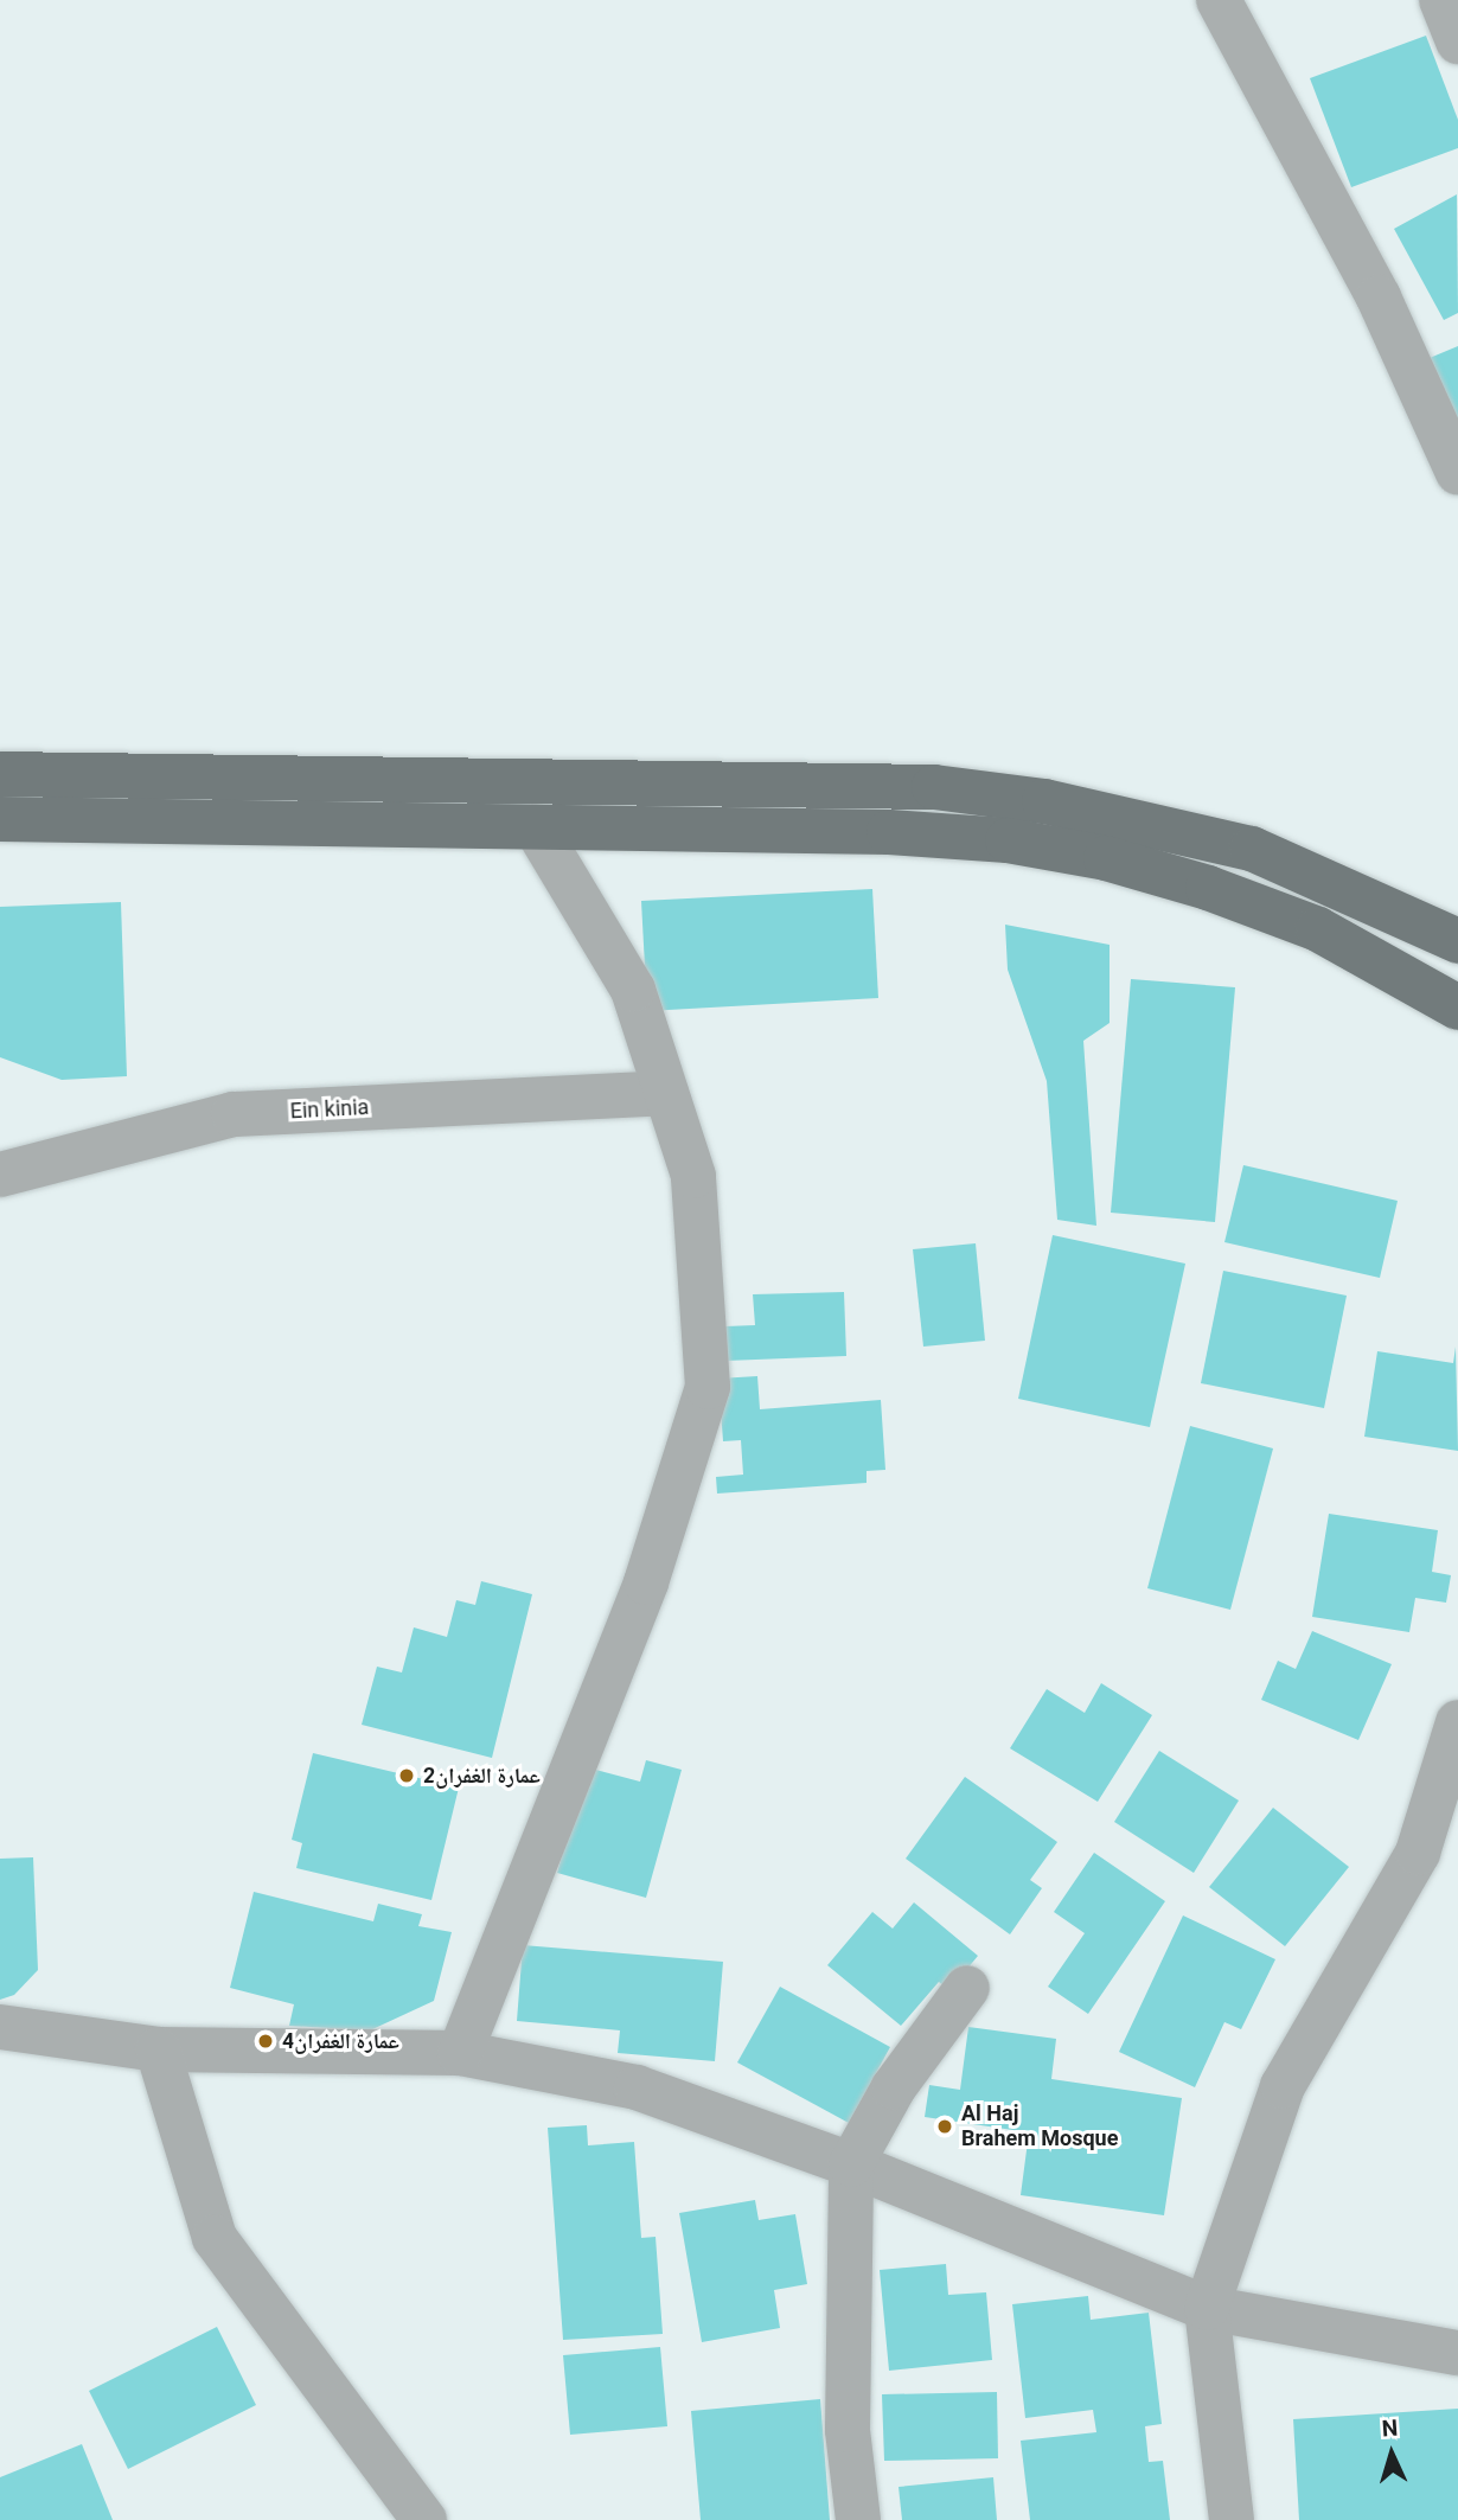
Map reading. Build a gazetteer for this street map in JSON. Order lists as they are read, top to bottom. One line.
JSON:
{"streets":{"street":["Ein kinia"]},"places":["عمارة الغفران2","عمارة الغفران4","Al Haj Brahem Mosque"],"north":"top"}
